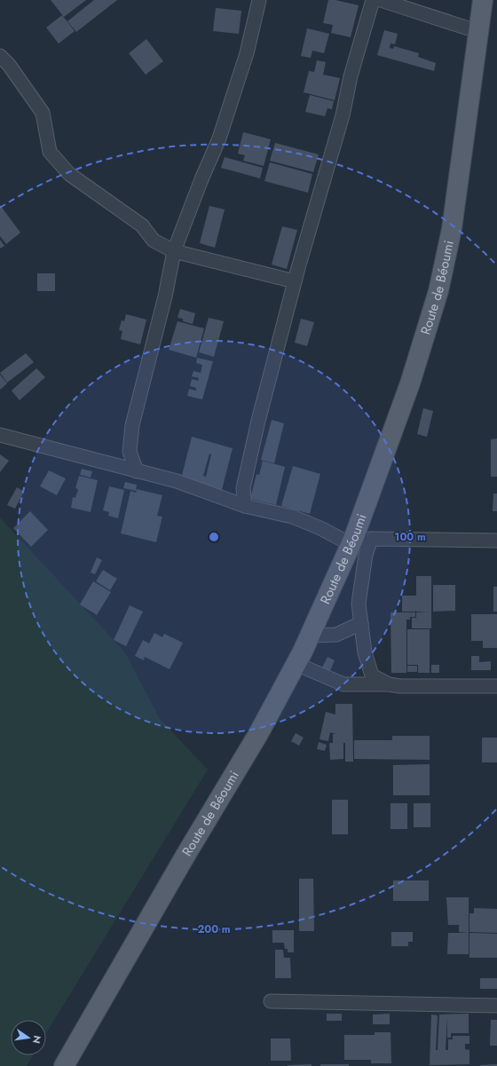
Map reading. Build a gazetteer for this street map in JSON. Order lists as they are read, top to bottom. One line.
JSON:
{"streets":{"main road":["Route de Béoumi"]},"north":"right","rings":["100 m","200 m"]}
